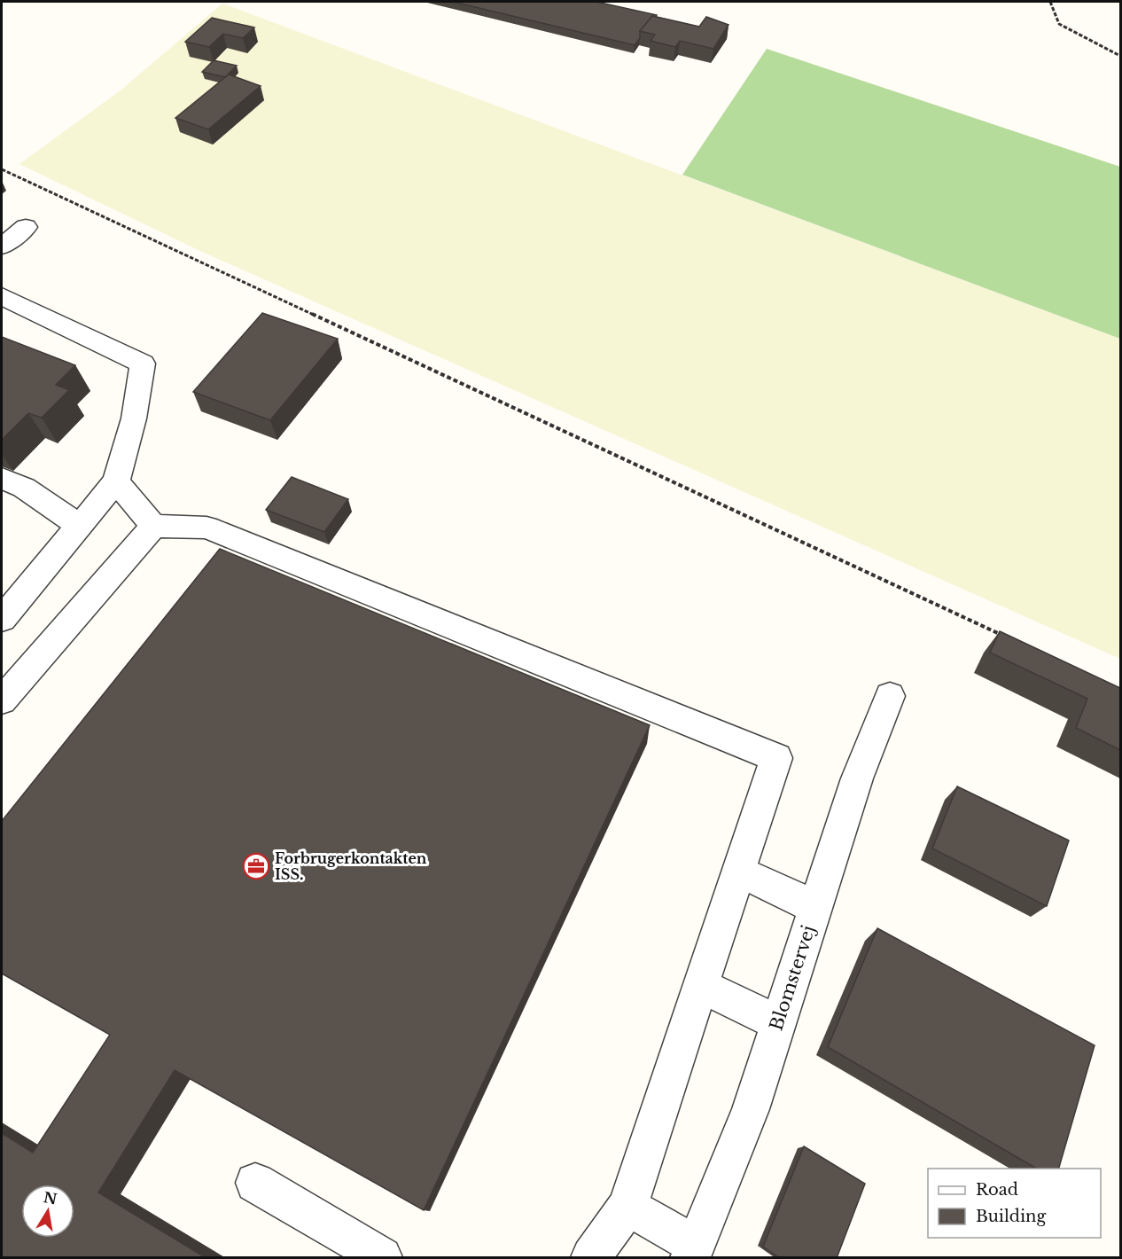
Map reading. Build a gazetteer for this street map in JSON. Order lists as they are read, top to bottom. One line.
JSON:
{"streets":{"street":["Blomstervej"]},"places":{"office":["Forbrugerkontakten ISS."]},"legend":["Road","Building"],"north":"top"}
